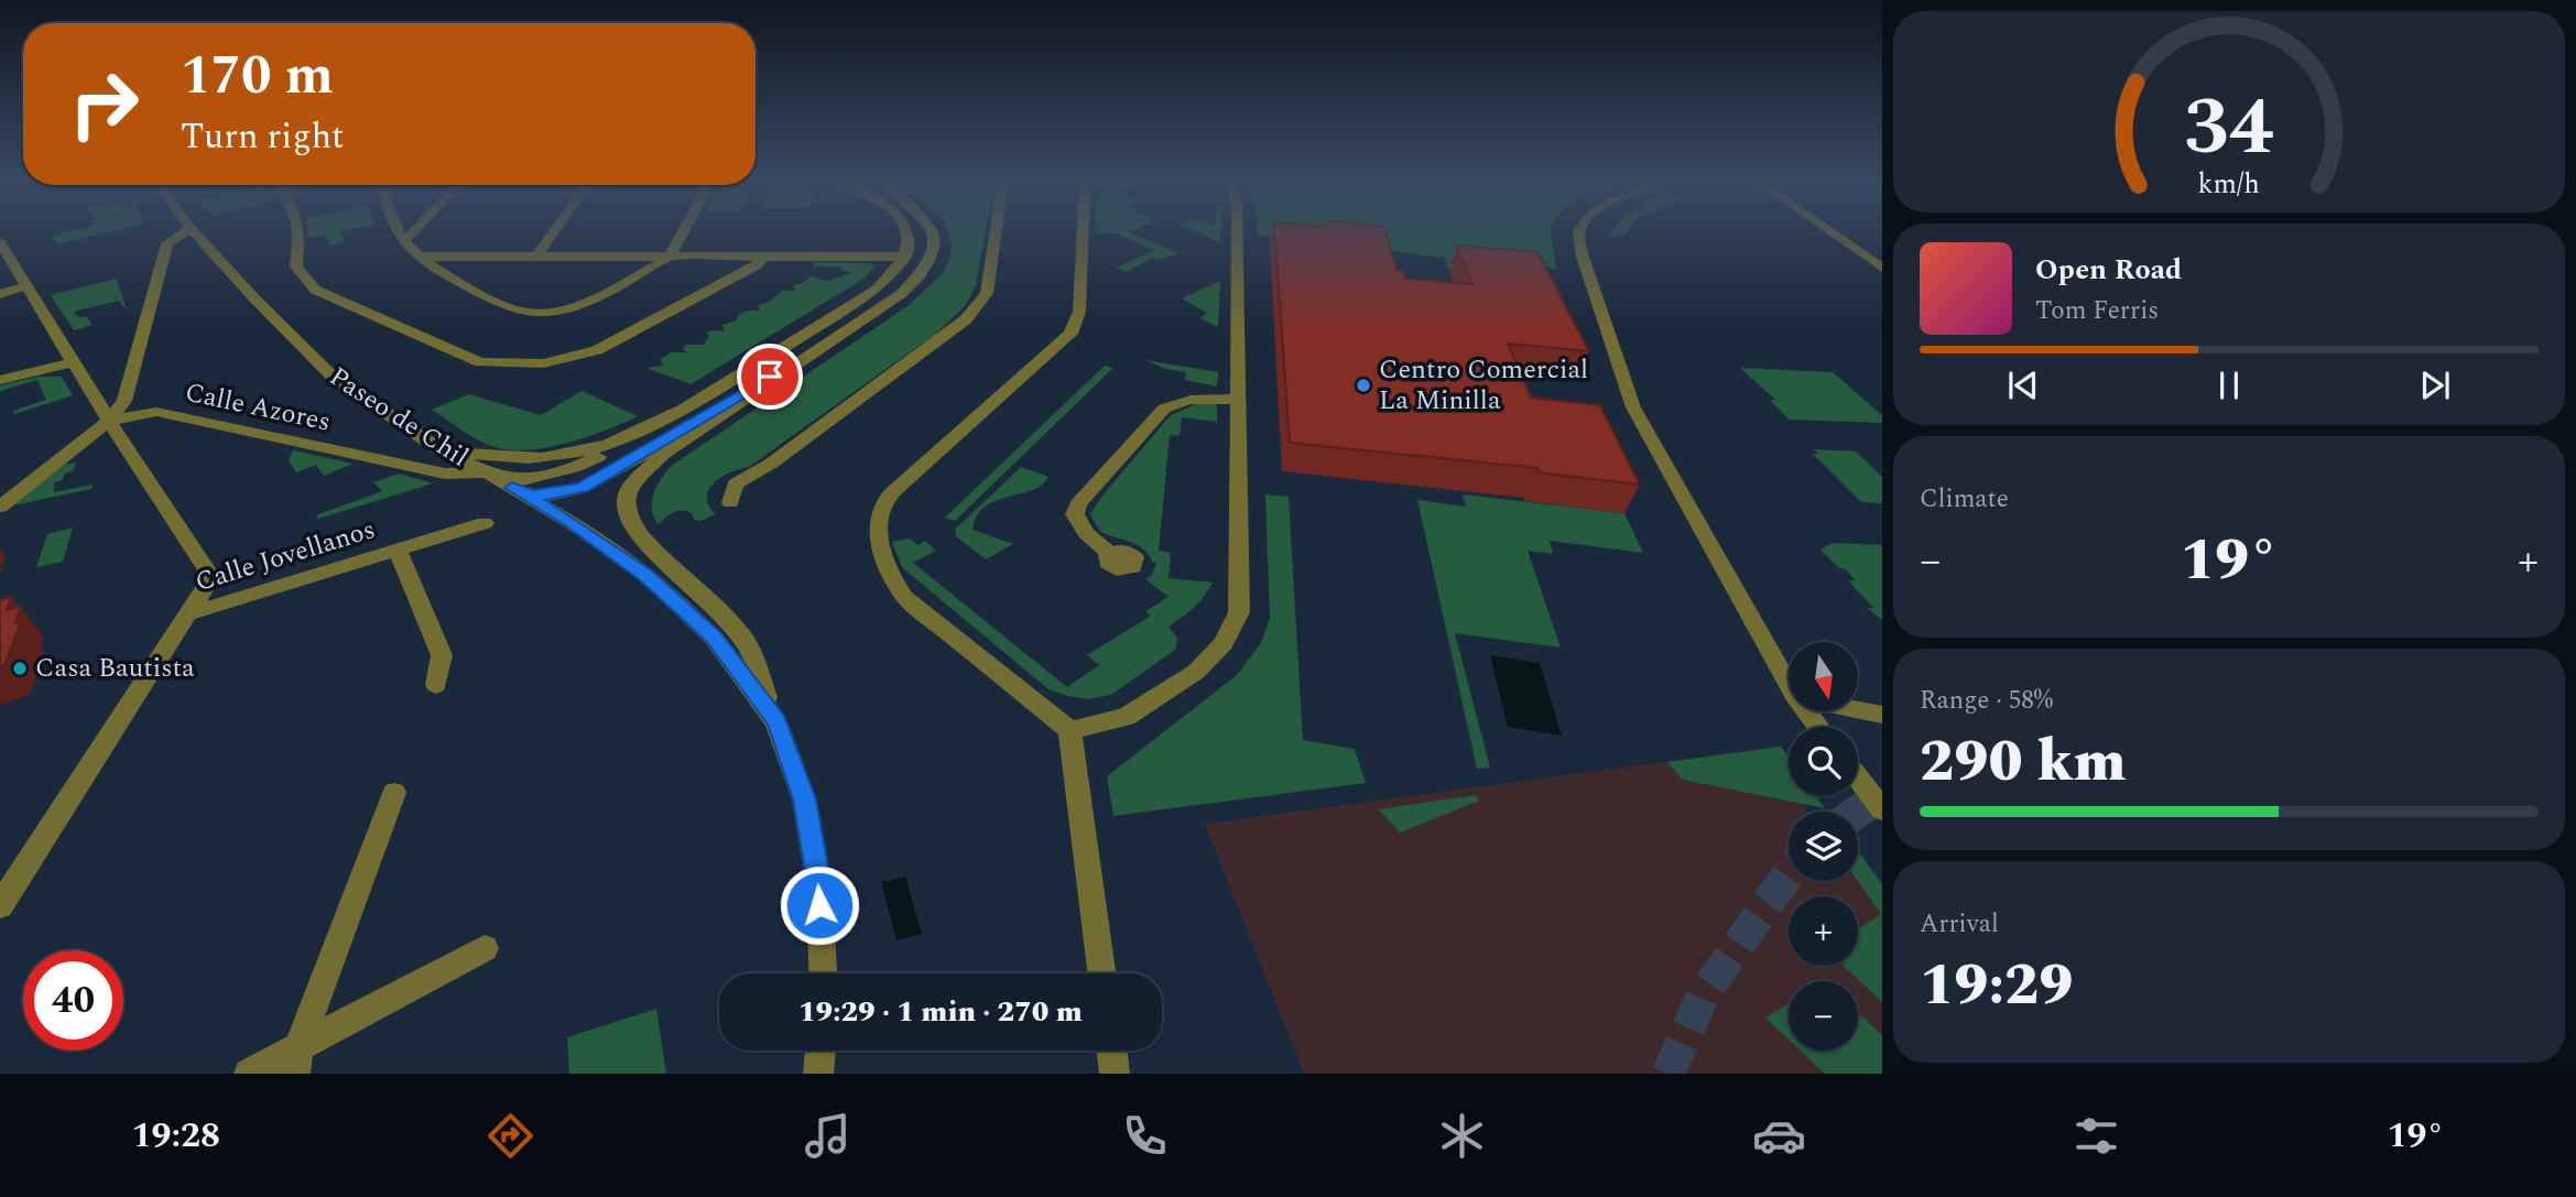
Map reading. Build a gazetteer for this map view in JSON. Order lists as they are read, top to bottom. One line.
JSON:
{"streets":{"street":["Calle Azores","Paseo de Chil","Calle Jovellanos"]},"crossings":[["Calle Azores","Paseo de Chil"]],"places":["Centro Comercial La Minilla","Casa Bautista"],"north":"bottom","page":{"turn":["170 m","Turn right"],"song":["Open Road","Tom Ferris"],"tile":["Climate",["Range · 58%","290 km"],["Arrival","19:29"]],"heat":["−","19°","+"],"map_buttons":["+","−"],"limit":"40","trip":"19:29 · 1 min · 270 m","tabs":["19:28","19°"],"gauge":["34","km/h"]}}
